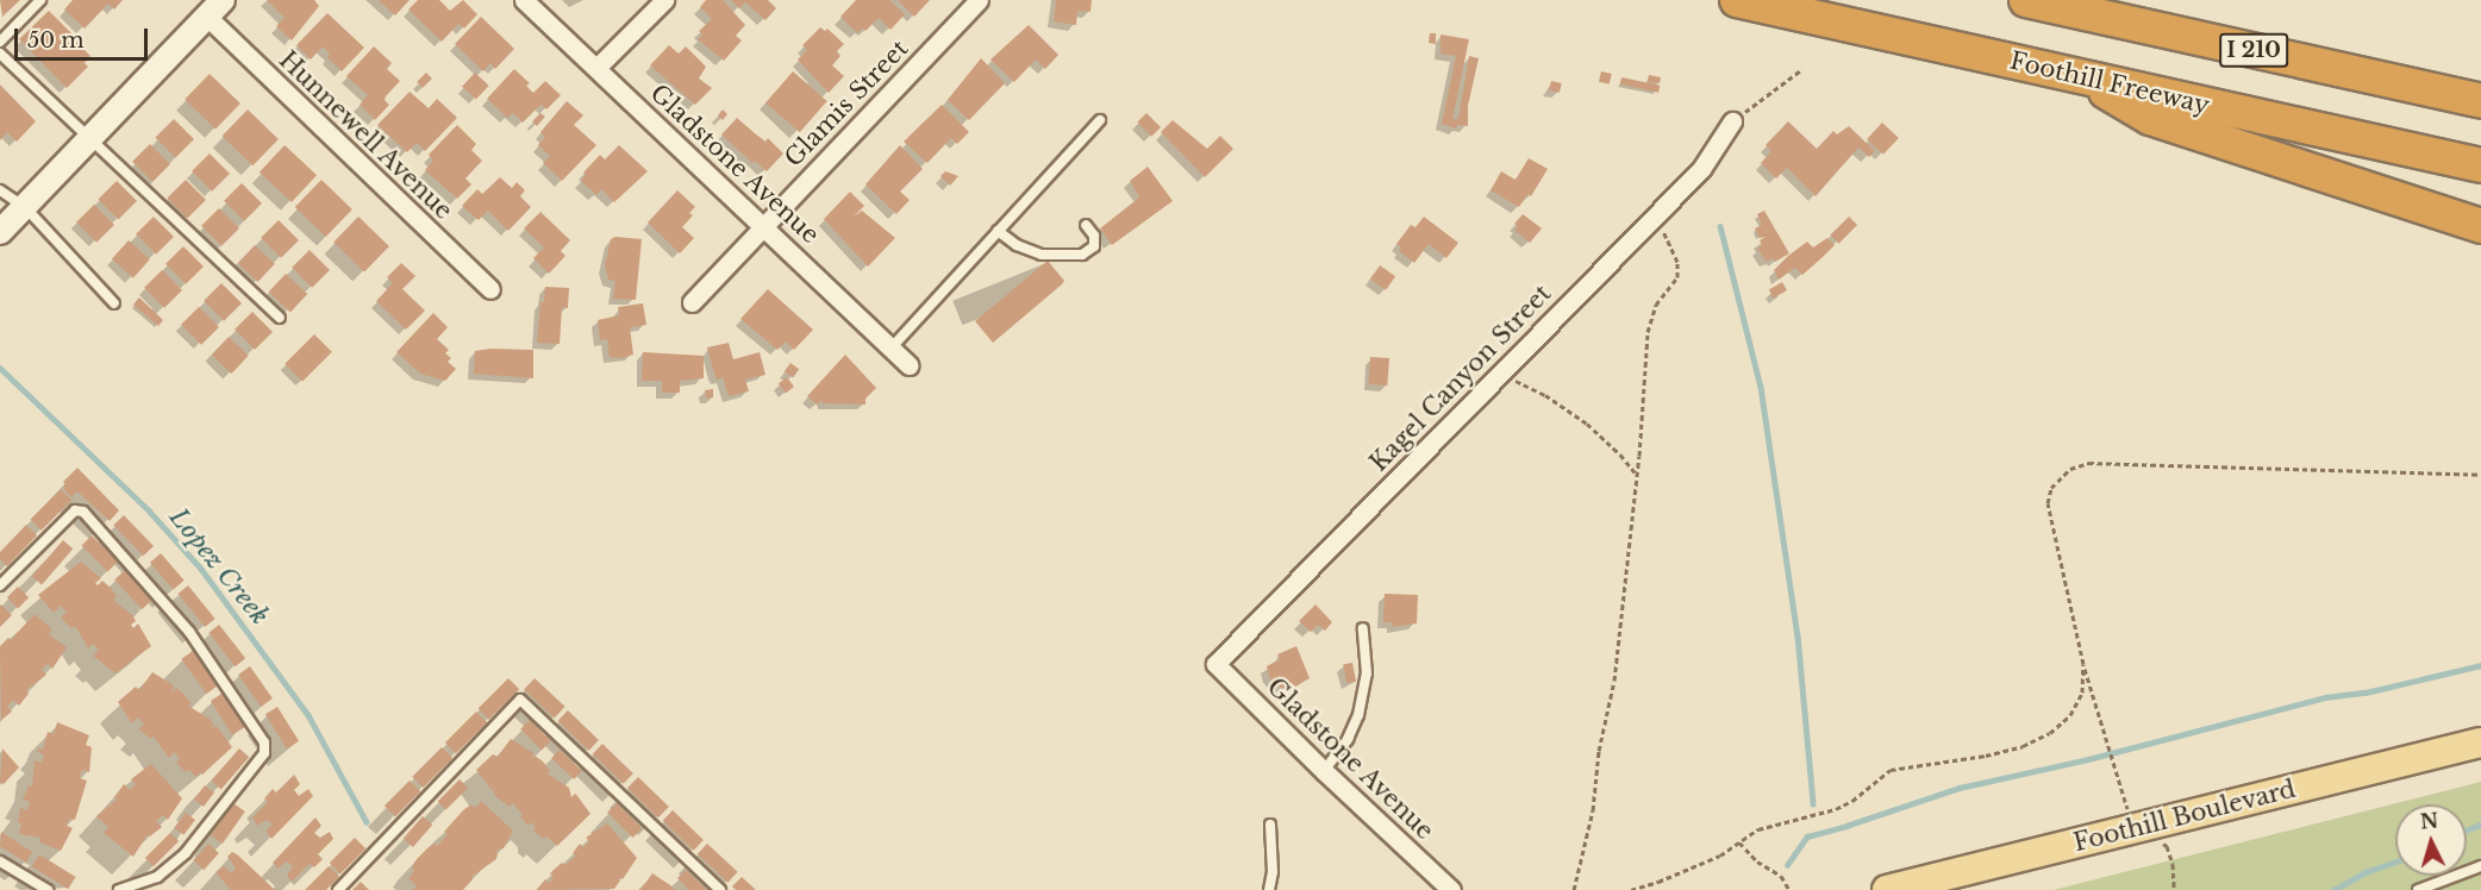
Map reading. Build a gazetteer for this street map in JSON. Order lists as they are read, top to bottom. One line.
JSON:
{"streets":{"highway":["I 210","Foothill Freeway"],"main road":["Foothill Boulevard"],"street":["Glamis Street","Hunnewell Avenue","Gladstone Avenue","Kagel Canyon Street"]},"crossings":[["Glamis Street","Gladstone Avenue"],["Gladstone Avenue","Kagel Canyon Street"]],"water":["Lopez Creek"],"scale_bar":"50 m","north":"top"}
